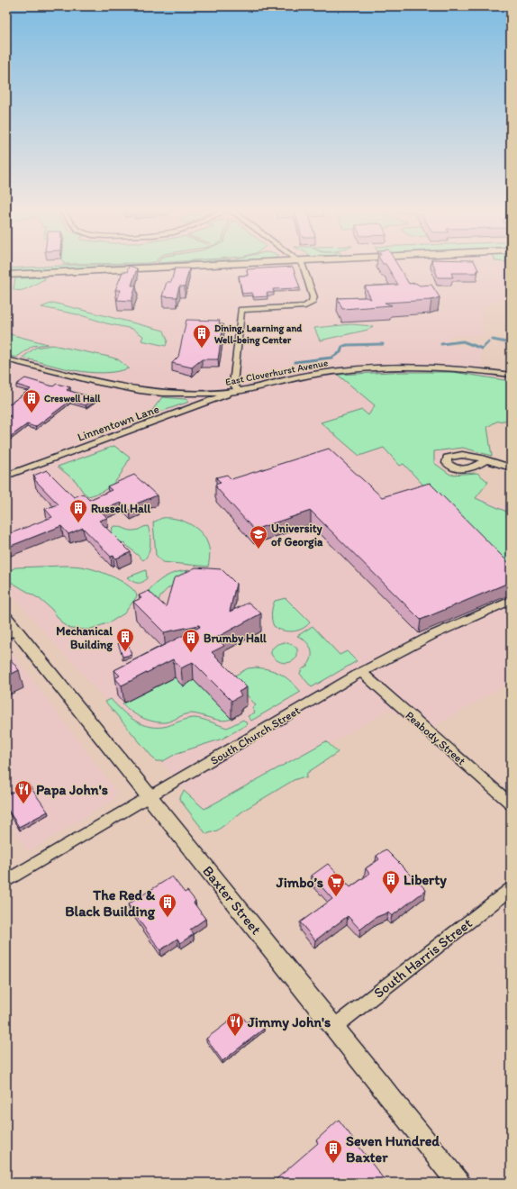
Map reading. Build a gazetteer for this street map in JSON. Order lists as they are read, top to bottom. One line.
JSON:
{"streets":{"main road":["Baxter Street"],"street":["East Cloverhurst Avenue","Linnentown Lane","South Church Street","Peabody Street","South Harris Street"]},"crossings":[["East Cloverhurst Avenue","Linnentown Lane"],["South Church Street","Peabody Street"],["South Church Street","Baxter Street"],["Baxter Street","South Harris Street"]],"places":{"building":["Dining, Learning and Well-being Center","Creswell Hall","Russell Hall","Mechanical Building","Brumby Hall","Liberty","The Red & Black Building","Seven Hundred Baxter"],"school or university":["University of Georgia"],"restaurant":["Papa John's","Jimmy John's"],"supermarket":["Jimbo’s"]}}
